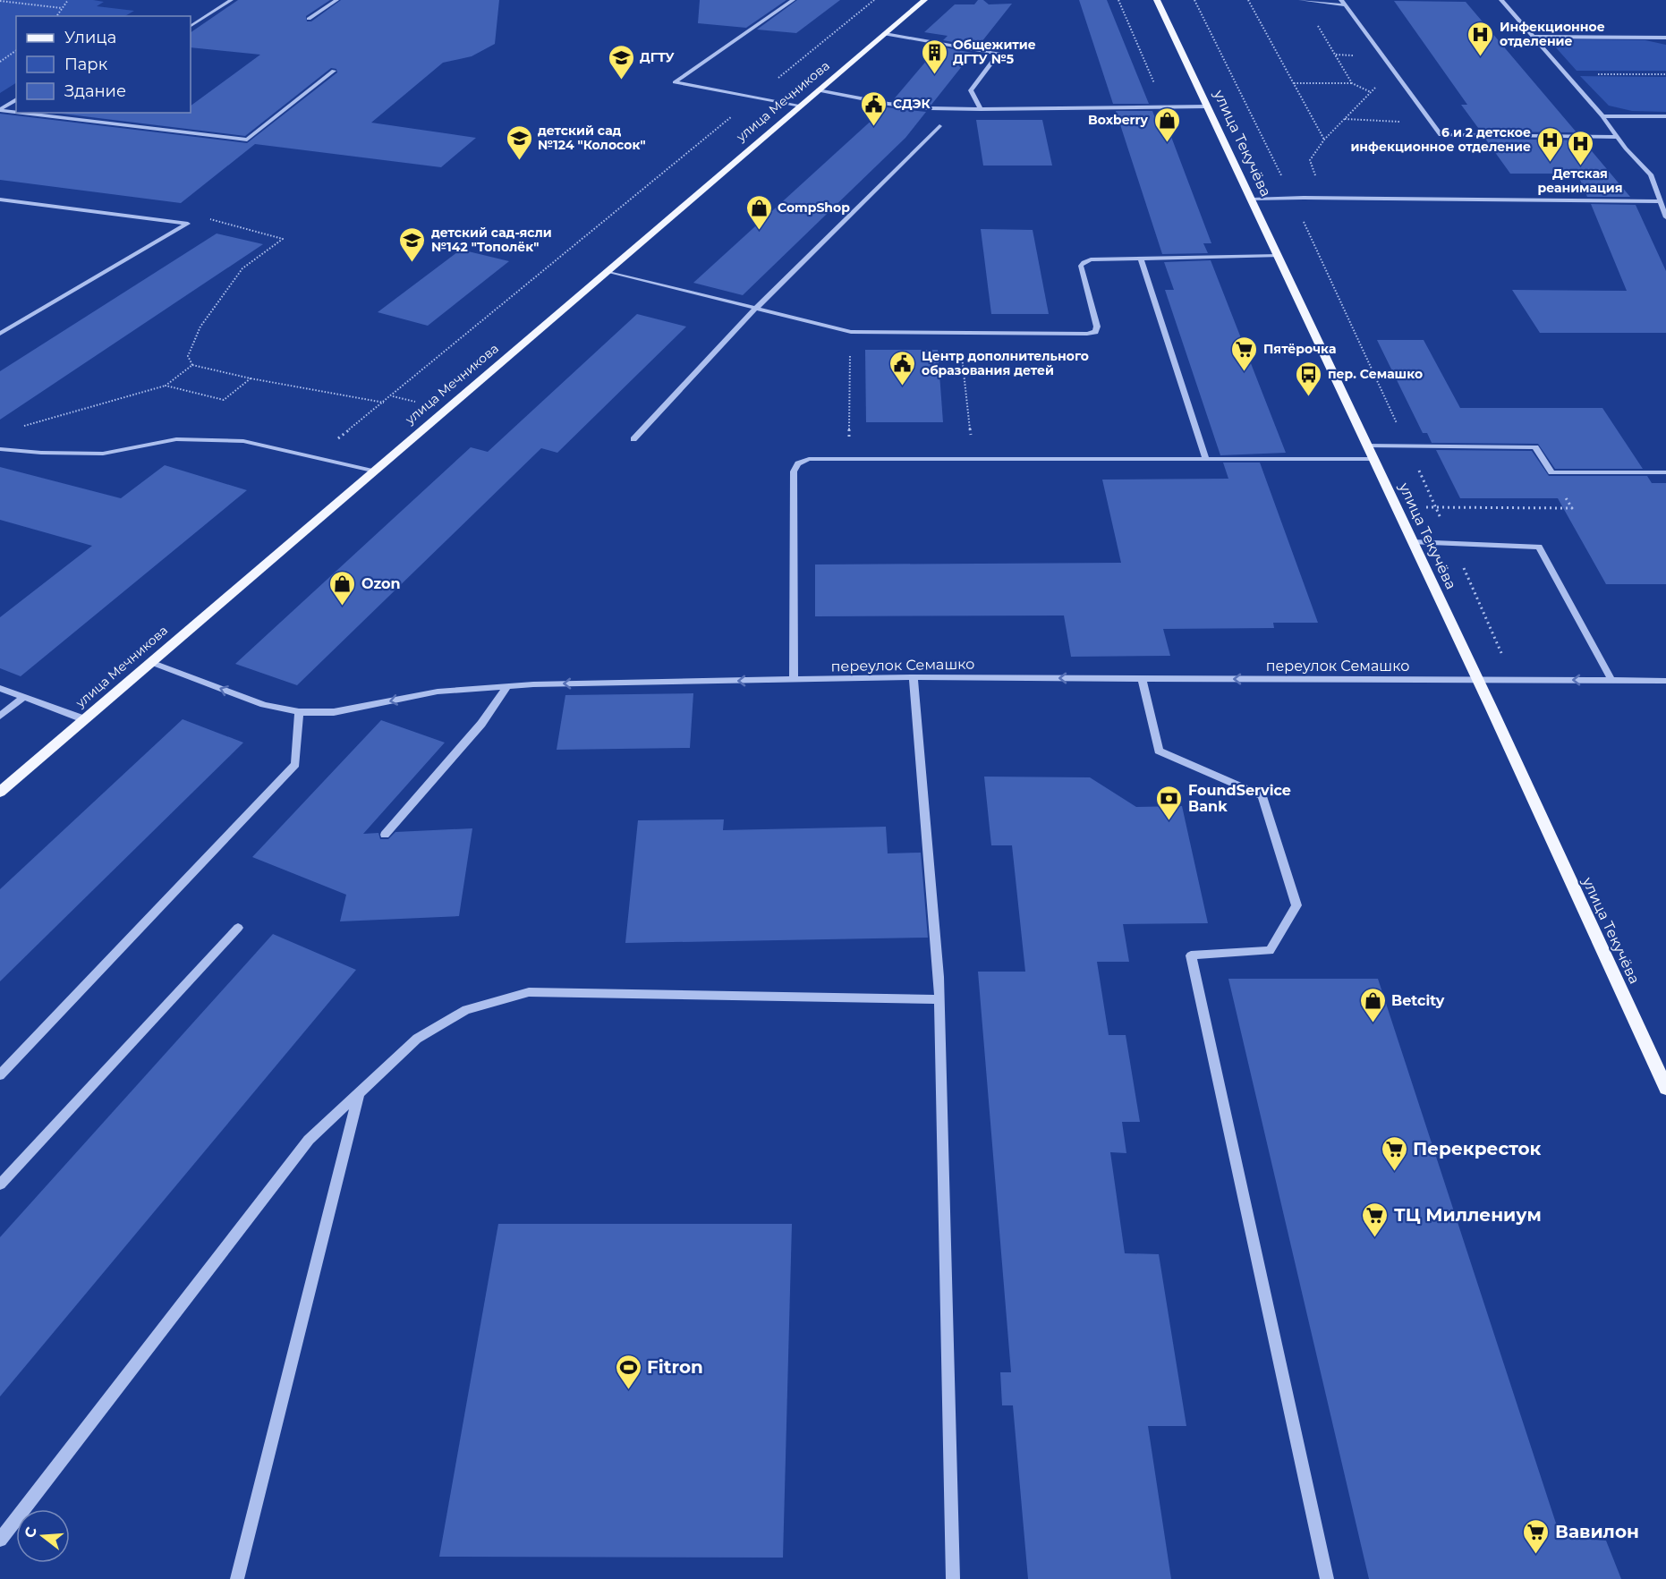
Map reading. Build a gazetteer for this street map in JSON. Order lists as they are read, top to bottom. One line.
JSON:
{"streets":{"main road":["улица Мечникова","улица Текучёва"],"street":["переулок Семашко"]},"crossings":[["улица Мечникова","переулок Семашко"],["улица Текучёва","переулок Семашко"]],"one_way":["переулок Семашко"],"places":{"hospital":["Инфекционное отделение","6 и 2 детское инфекционное отделение","Детская реанимация"],"building":["Общежитие ДГТУ №5"],"school or university":["ДГТУ","детский сад №124 \"Колосок\"","детский сад-ясли №142 \"Тополёк\""],"public building":["СДЭК","Центр дополнительного образования детей"],"shop":["Boxberry","CompShop","Ozon","Betcity"],"supermarket":["Пятёрочка","Перекресток","ТЦ Миллениум","Вавилон"],"bus stop":["пер. Семашко"],"bank":["FoundService Bank"],"sports":["Fitron"]},"legend":["Улица","Парк","Здание"],"north":"left"}
